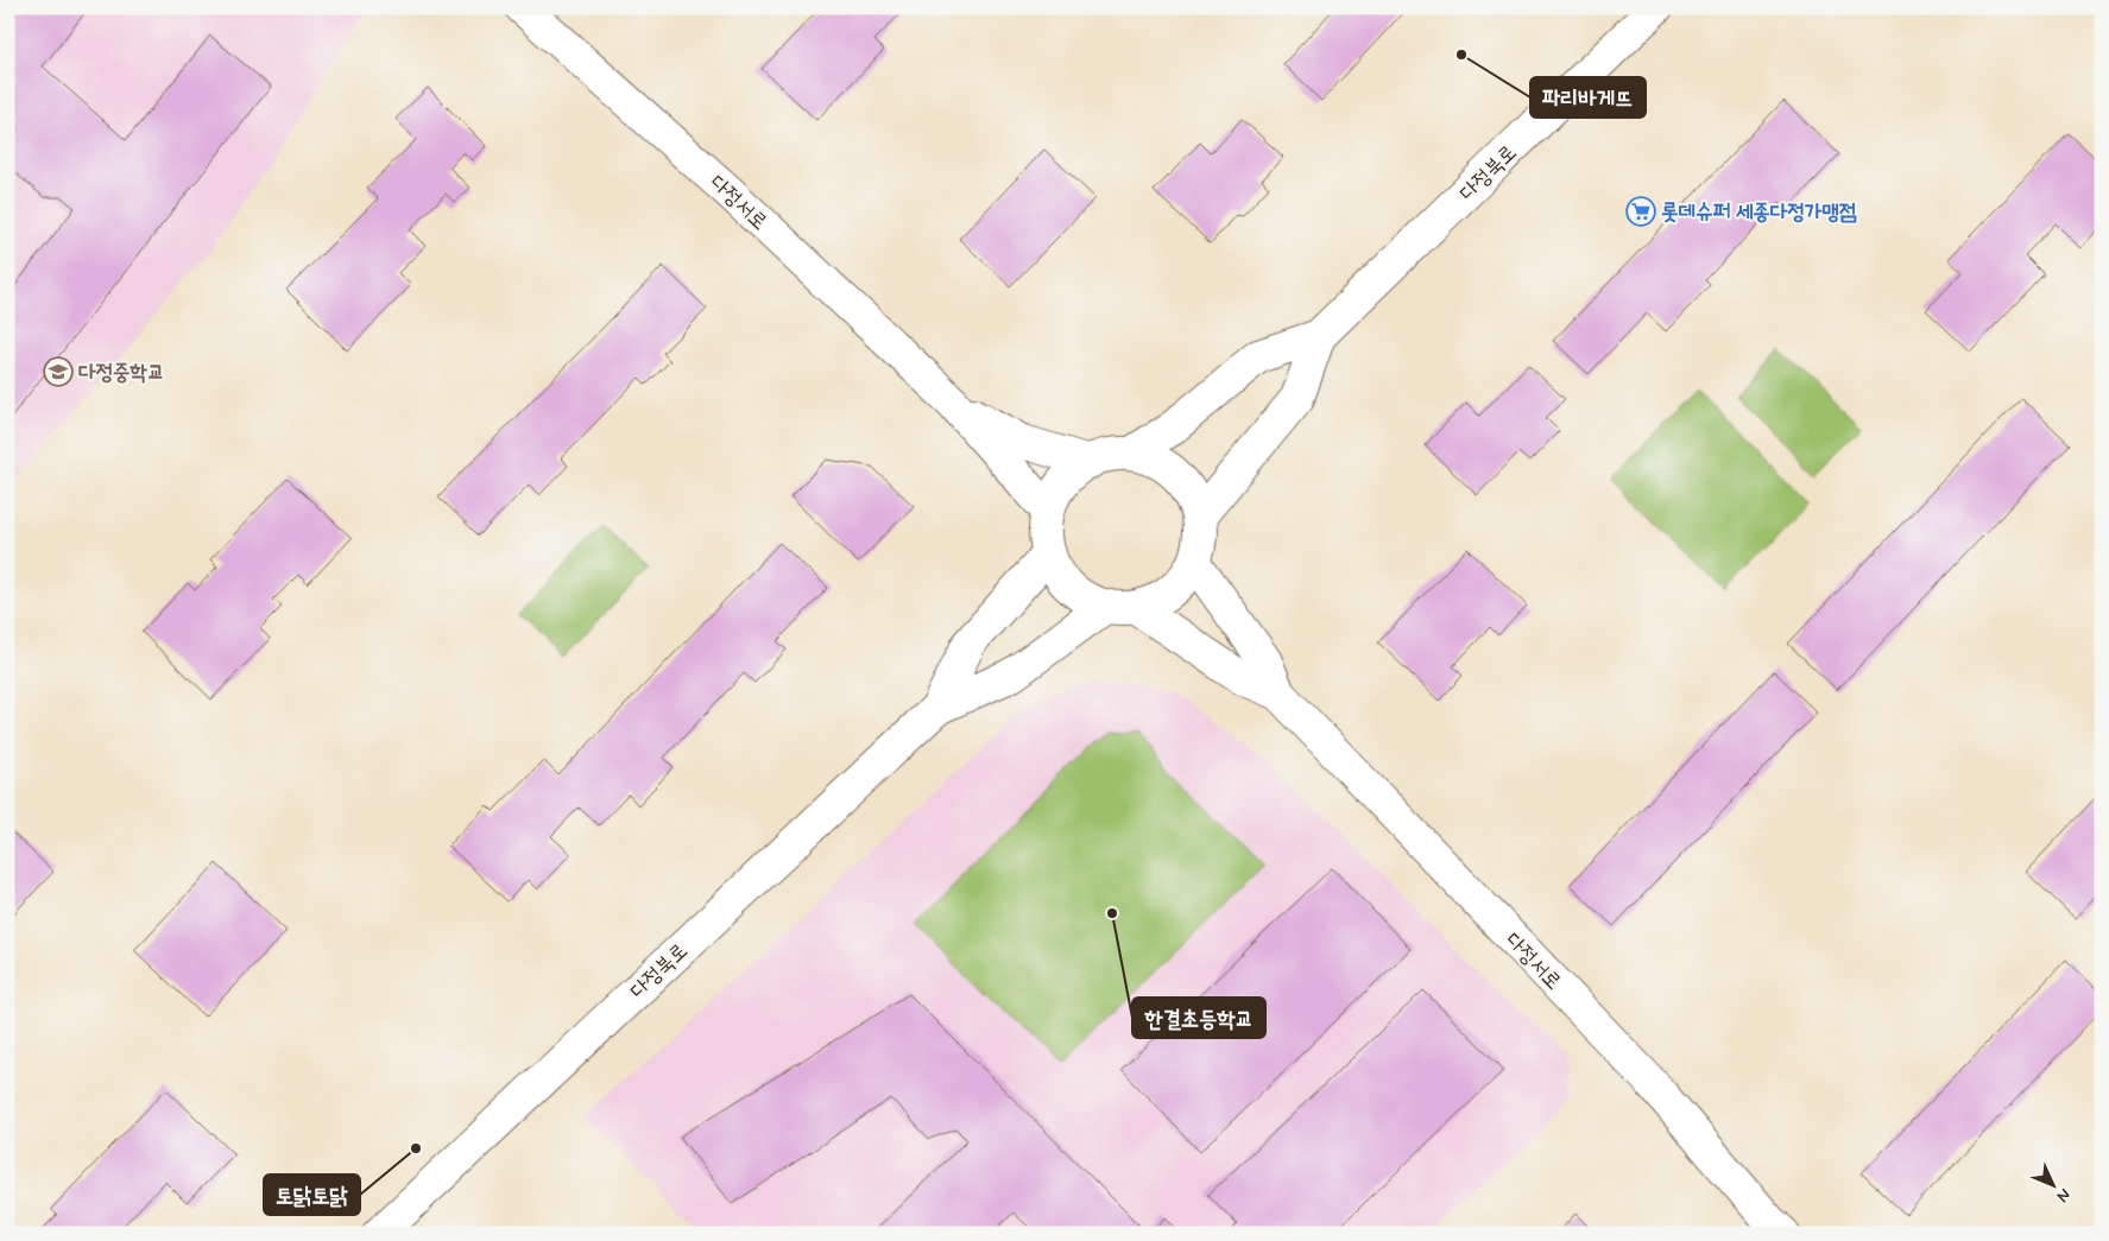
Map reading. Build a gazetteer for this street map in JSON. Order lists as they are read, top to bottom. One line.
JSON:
{"streets":{"street":["다정북로","다정서로"]},"places":{"other":["파리바게뜨","한결초등학교","토닭토닭"],"supermarket":["롯데슈퍼 세종다정가맹점"],"school or university":["다정중학교"]},"north":"bottom right"}
